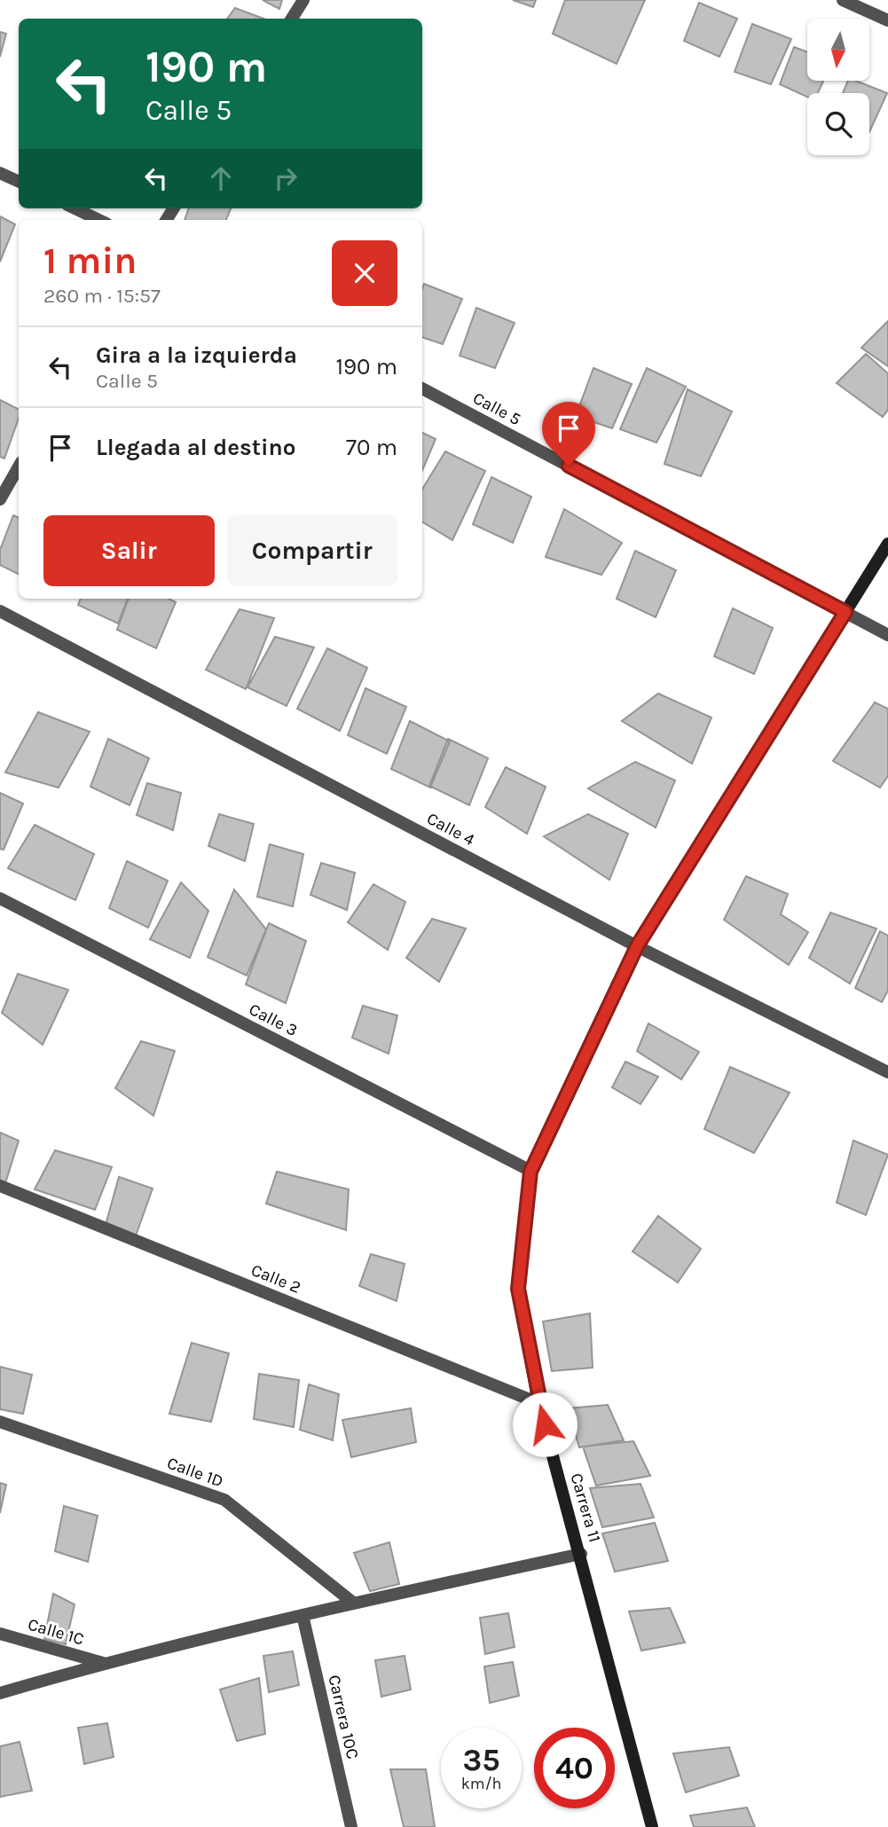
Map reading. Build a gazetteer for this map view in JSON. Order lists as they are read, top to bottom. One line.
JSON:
{"streets":{"street":["Calle 5","Calle 4","Calle 3","Calle 2","Calle 1D","Carrera 11","Calle 1C","Carrera 10C"]},"crossings":[["Calle 5","Carrera 11"],["Calle 4","Carrera 11"],["Calle 3","Carrera 11"],["Calle 2","Carrera 11"]],"north":"bottom","page":{"turn":["190 m","Calle 5"],"heading":["1 min","260 m · 15:57"],"list":[{"name":"Gira a la izquierda","note":"Calle 5","value":"190 m"},{"name":"Llegada al destino","value":"70 m"}],"buttons":["Salir","Compartir"],"speed":"35 km/h","limit":"40"}}
